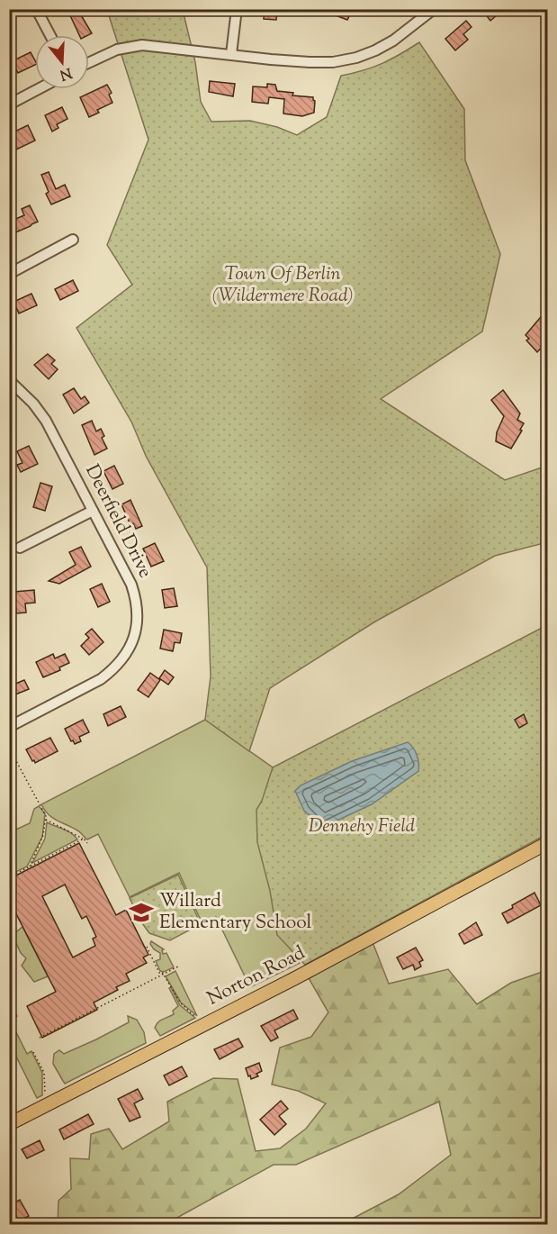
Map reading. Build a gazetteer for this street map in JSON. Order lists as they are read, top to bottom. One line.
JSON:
{"streets":{"main road":["Norton Road"],"street":["Deerfield Drive"]},"parks":["Town Of Berlin (Wildermere Road)","Dennehy Field"],"places":{"school or university":["Willard Elementary School"]},"north":"bottom"}
